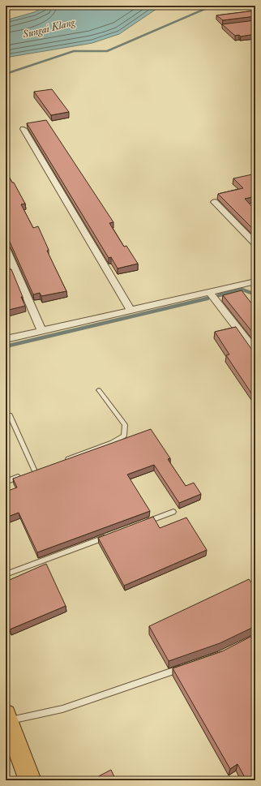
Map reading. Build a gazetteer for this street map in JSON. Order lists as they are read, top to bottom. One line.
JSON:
{"water":["Sungai Klang"]}
